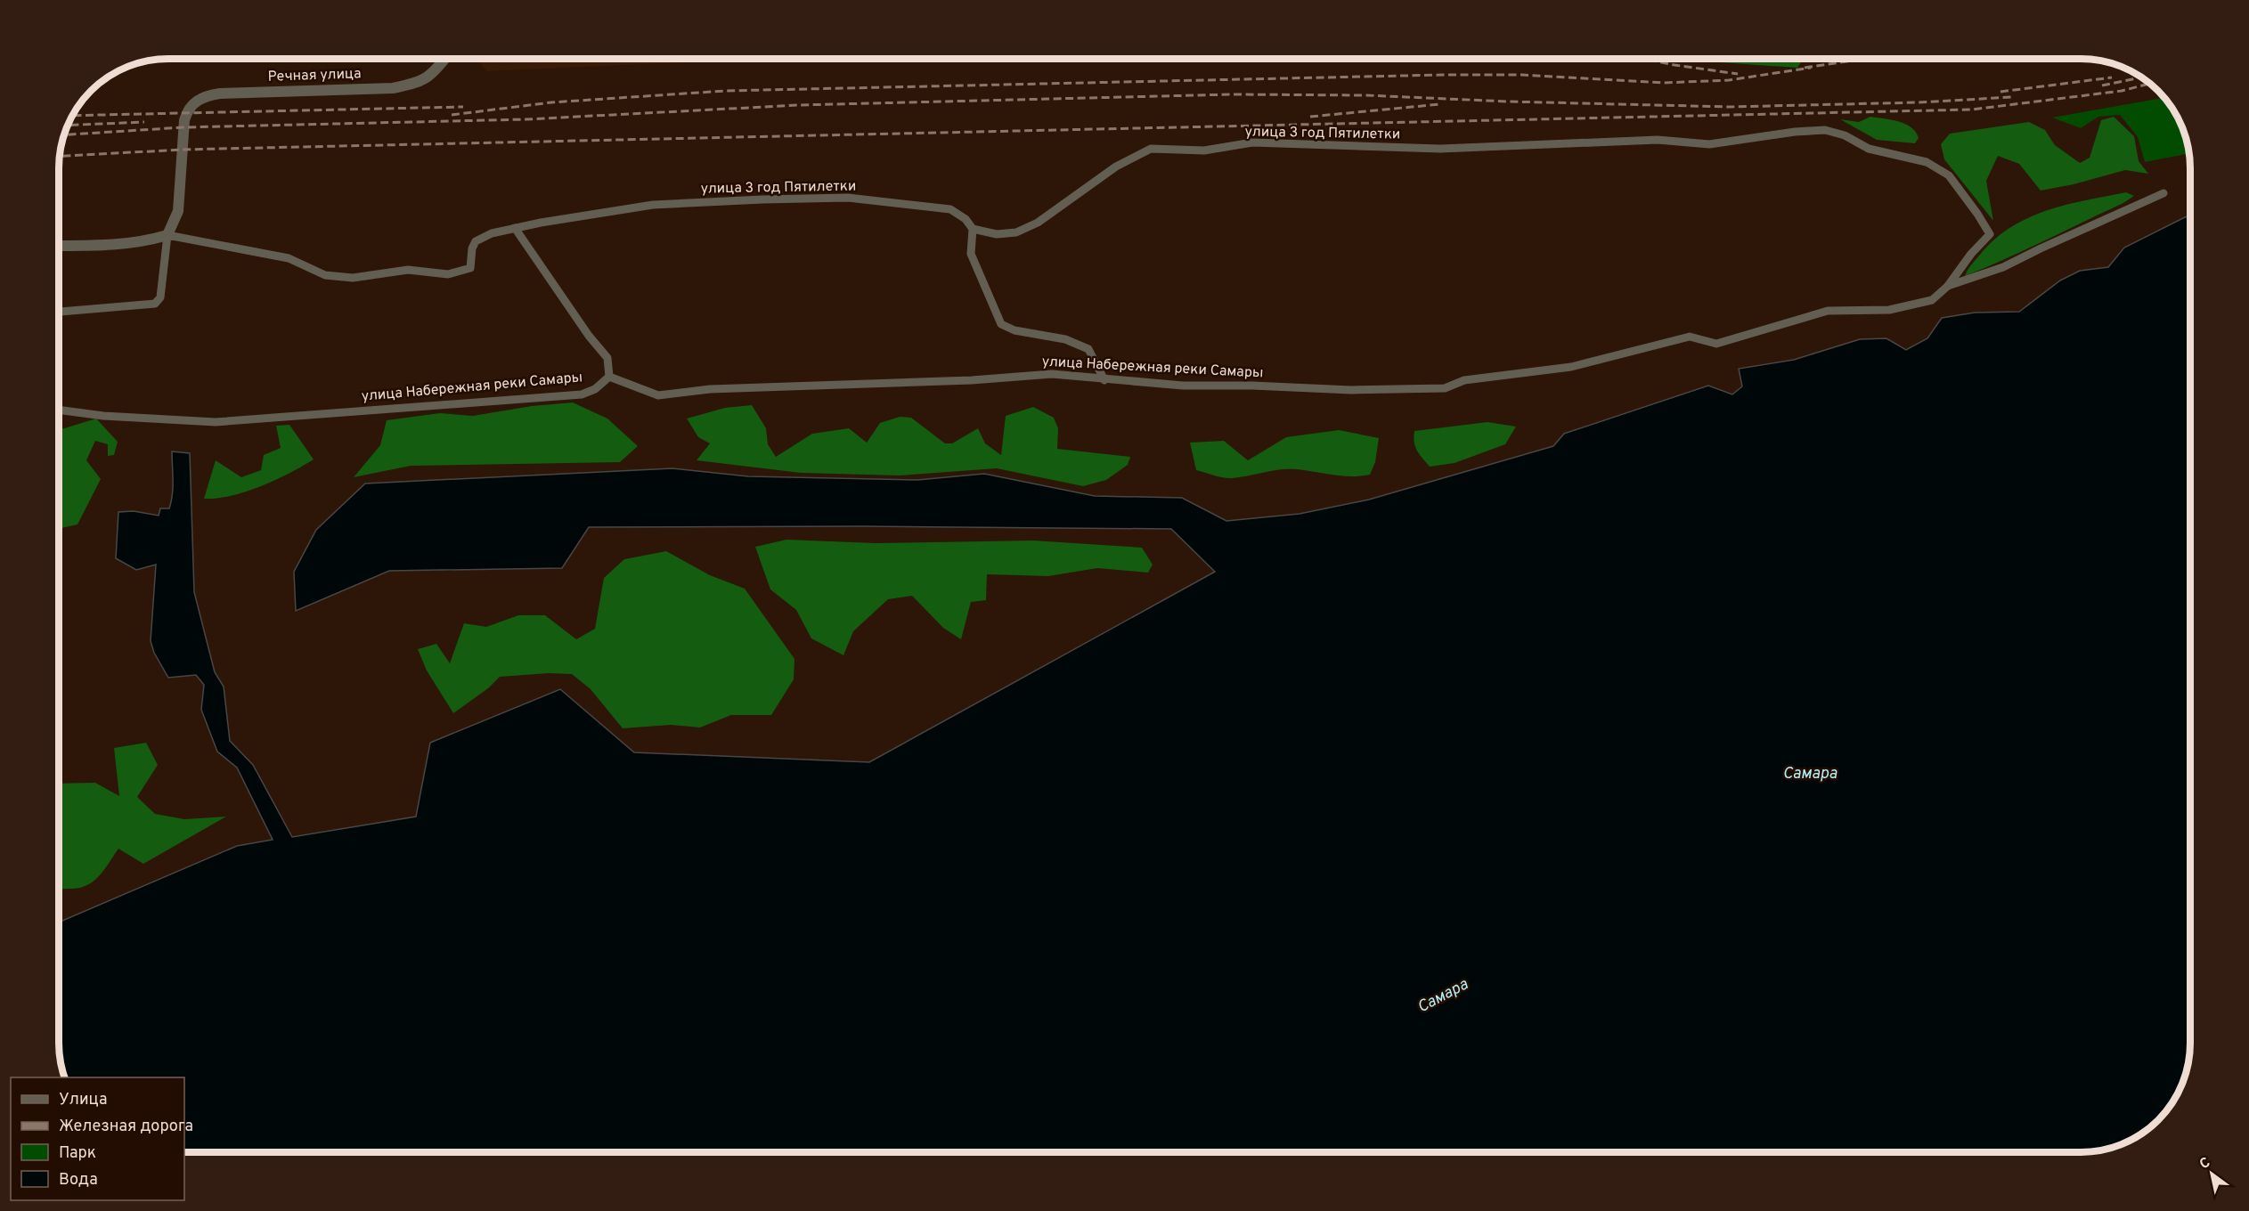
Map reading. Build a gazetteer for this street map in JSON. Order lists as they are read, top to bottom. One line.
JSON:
{"streets":{"street":["Речная улица","улица 3 год Пятилетки","улица Набережная реки Самары"]},"crossings":[["Речная улица","улица 3 год Пятилетки"],["улица 3 год Пятилетки","улица Набережная реки Самары"]],"water":["Самара"],"legend":["Улица","Железная дорога","Парк","Вода"],"north":"top left"}
